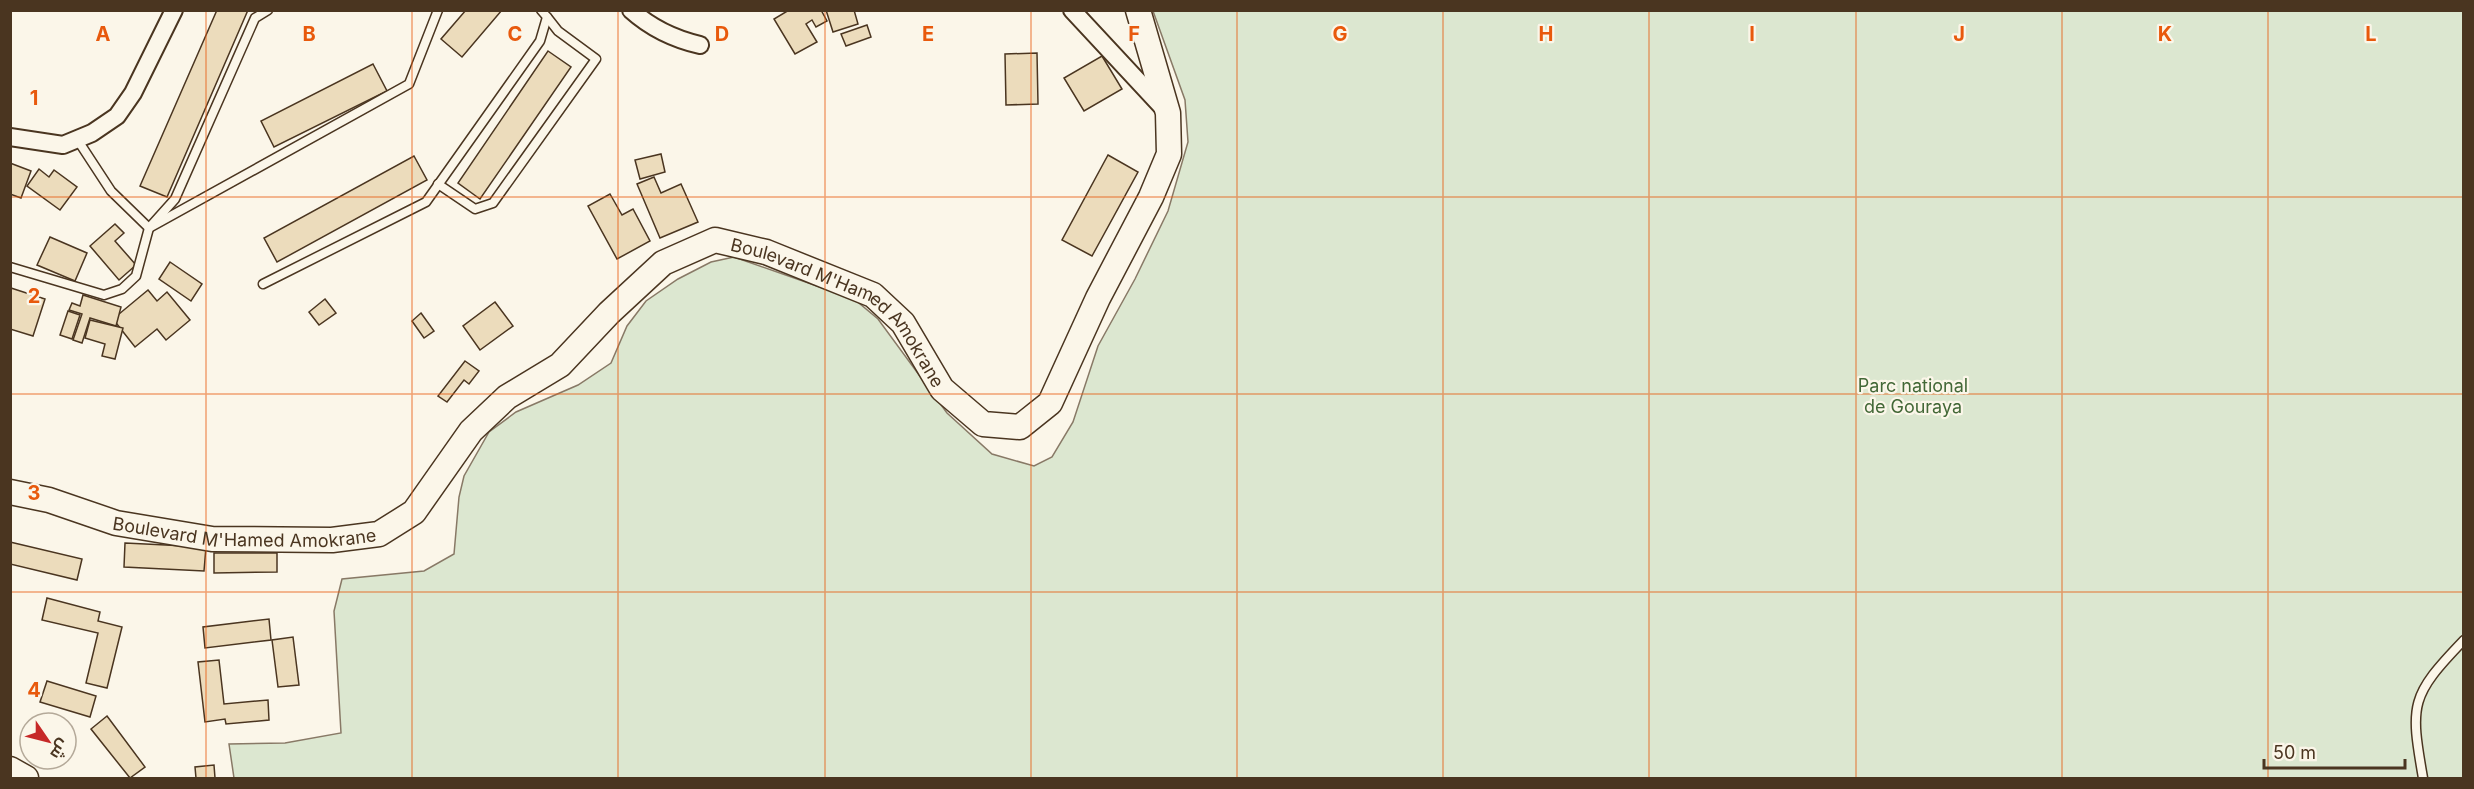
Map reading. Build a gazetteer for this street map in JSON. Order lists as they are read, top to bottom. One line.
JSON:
{"streets":{"main road":["Boulevard M'Hamed Amokrane"]},"parks":["Parc national de Gouraya"],"scale_bar":"50 m","north":"bottom right","grid":{"columns":["A","B","C","D","E","F","G","H","I","J","K","L"],"rows":["1","2","3","4"]}}
